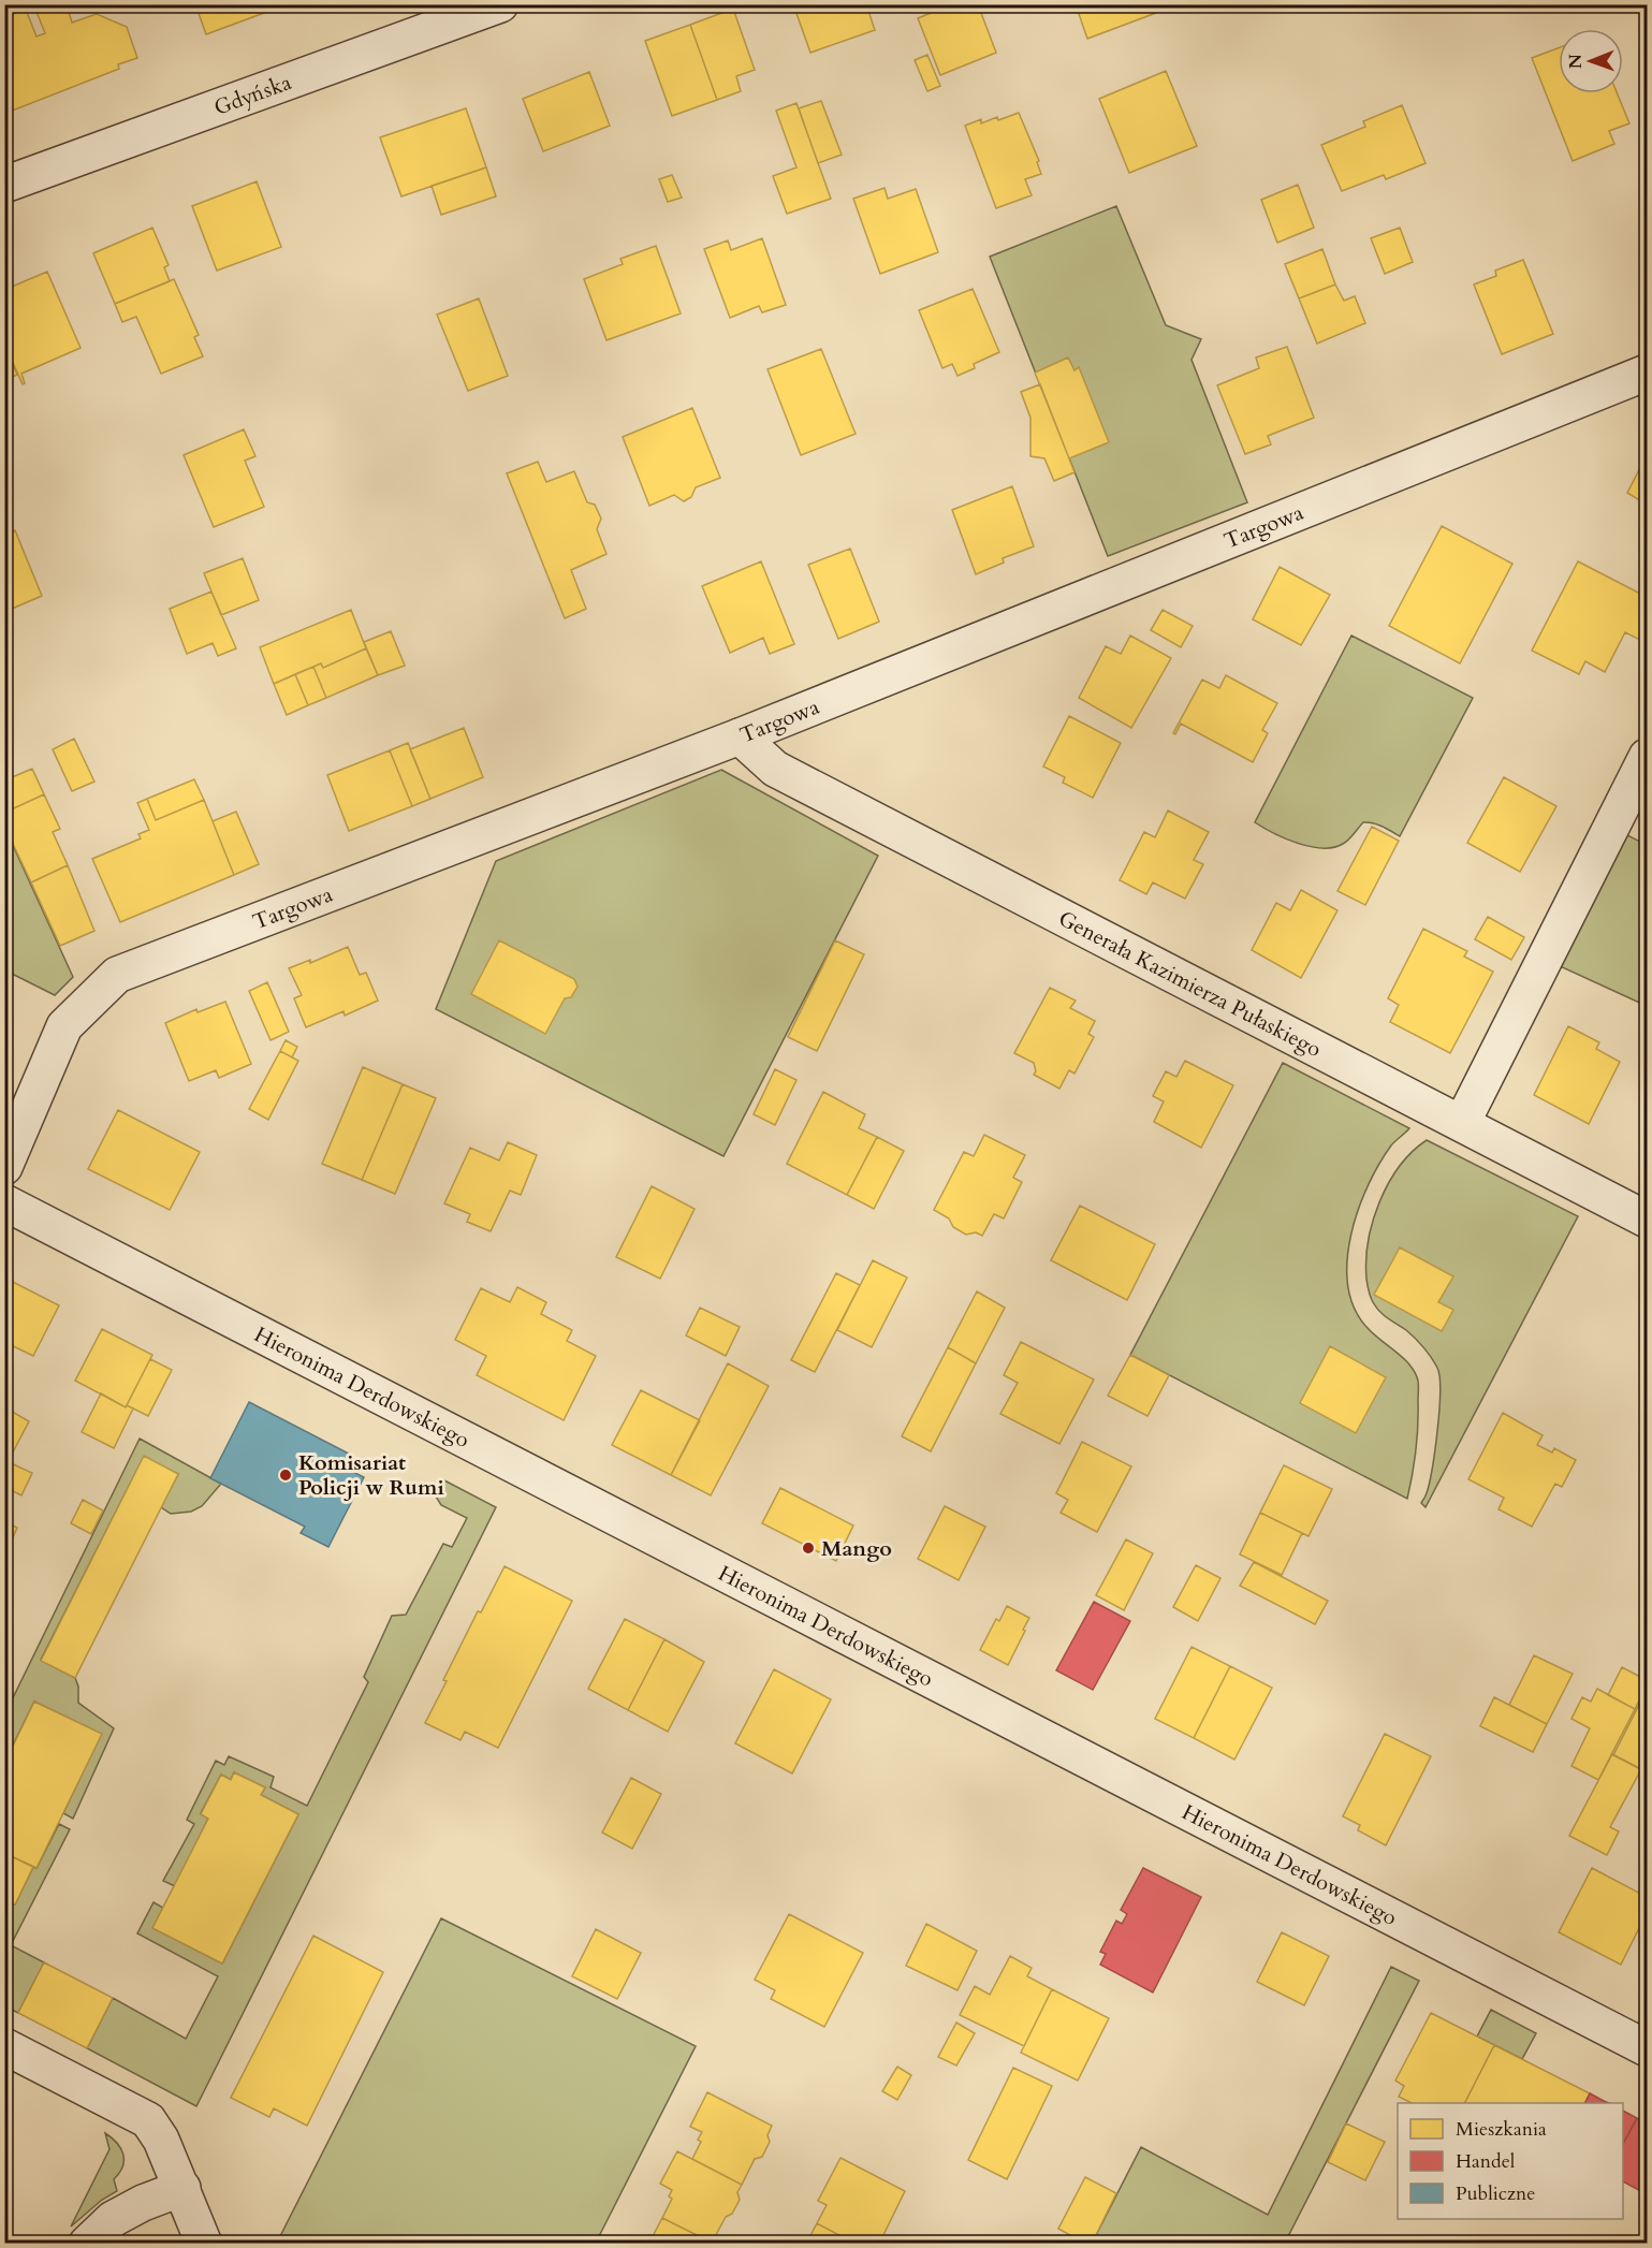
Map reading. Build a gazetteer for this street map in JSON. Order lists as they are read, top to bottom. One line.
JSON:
{"streets":{"street":["Gdyńska","Targowa","Generała Kazimierza Pułaskiego","Hieronima Derdowskiego"]},"crossings":[["Targowa","Generała Kazimierza Pułaskiego"]],"places":["Komisariat Policji w Rumi","Mango"],"legend":["Mieszkania","Handel","Publiczne"],"north":"left"}
